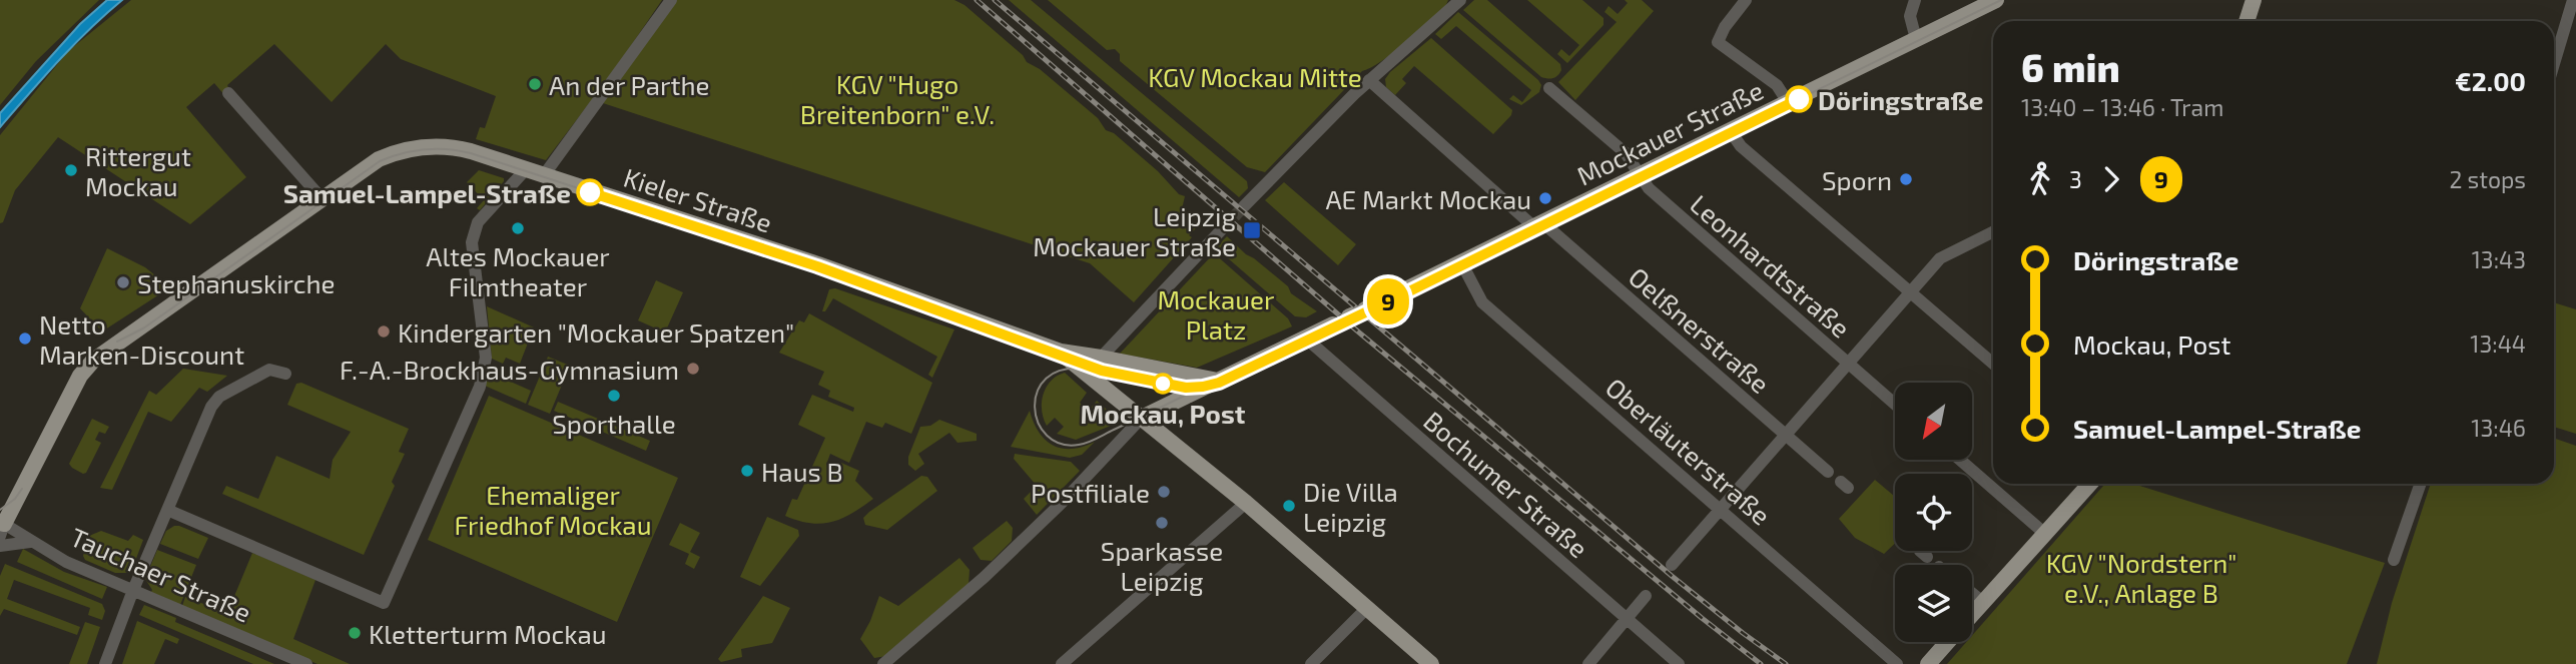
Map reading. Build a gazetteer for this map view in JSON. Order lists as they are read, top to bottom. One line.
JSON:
{"streets":{"main road":["Mockauer Straße","Kieler Straße"],"street":["Leonhardtstraße","Oelßnerstraße","Oberläuterstraße","Bochumer Straße","Tauchaer Straße"]},"crossings":[["Mockauer Straße","Leonhardtstraße"],["Mockauer Straße","Oelßnerstraße"],["Mockauer Straße","Oberläuterstraße"],["Kieler Straße","Tauchaer Straße"]],"parks":["KGV Mockau Mitte","KGV \"Hugo Breitenborn\" e.V.","Mockauer Platz","Ehemaliger Friedhof Mockau","KGV \"Nordstern\" e.V., Anlage B"],"places":{"other":["An der Parthe","Döringstraße","Rittergut Mockau","Sporn","Samuel-Lampel-Straße","AE Markt Mockau","Altes Mockauer Filmtheater","Stephanuskirche","Kindergarten \"Mockauer Spatzen\"","Netto Marken-Discount","F.-A.-Brockhaus-Gymnasium","Mockau, Post","Sporthalle","Haus B","Postfiliale","Die Villa Leipzig","Sparkasse Leipzig","Kletterturm Mockau"],"transit":["Leipzig Mockauer Straße"]},"lines":["tram line 9"],"north":"bottom left","page":{"on_map":"9","heading":["6 min","13:40 – 13:46 · Tram","€2.00"],"legs":["3","9","2 stops"],"list":[{"name":"Döringstraße","value":"13:43"},{"name":"Mockau, Post","value":"13:44"},{"name":"Samuel-Lampel-Straße","value":"13:46"}]}}
